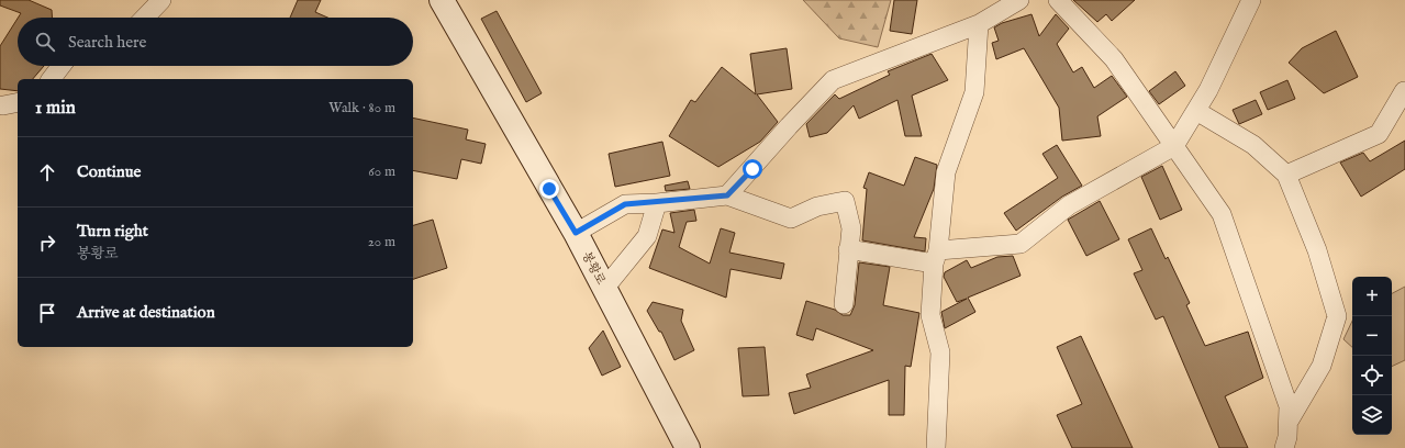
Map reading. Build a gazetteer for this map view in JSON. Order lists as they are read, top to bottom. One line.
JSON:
{"streets":{"street":["봉황로"]},"page":{"search":"Search here","heading":["1 min","Walk · 80 m"],"list":[["Continue","60 m"],["Turn right","봉황로","20 m"],"Arrive at destination"],"map_buttons":["+","−"]}}
